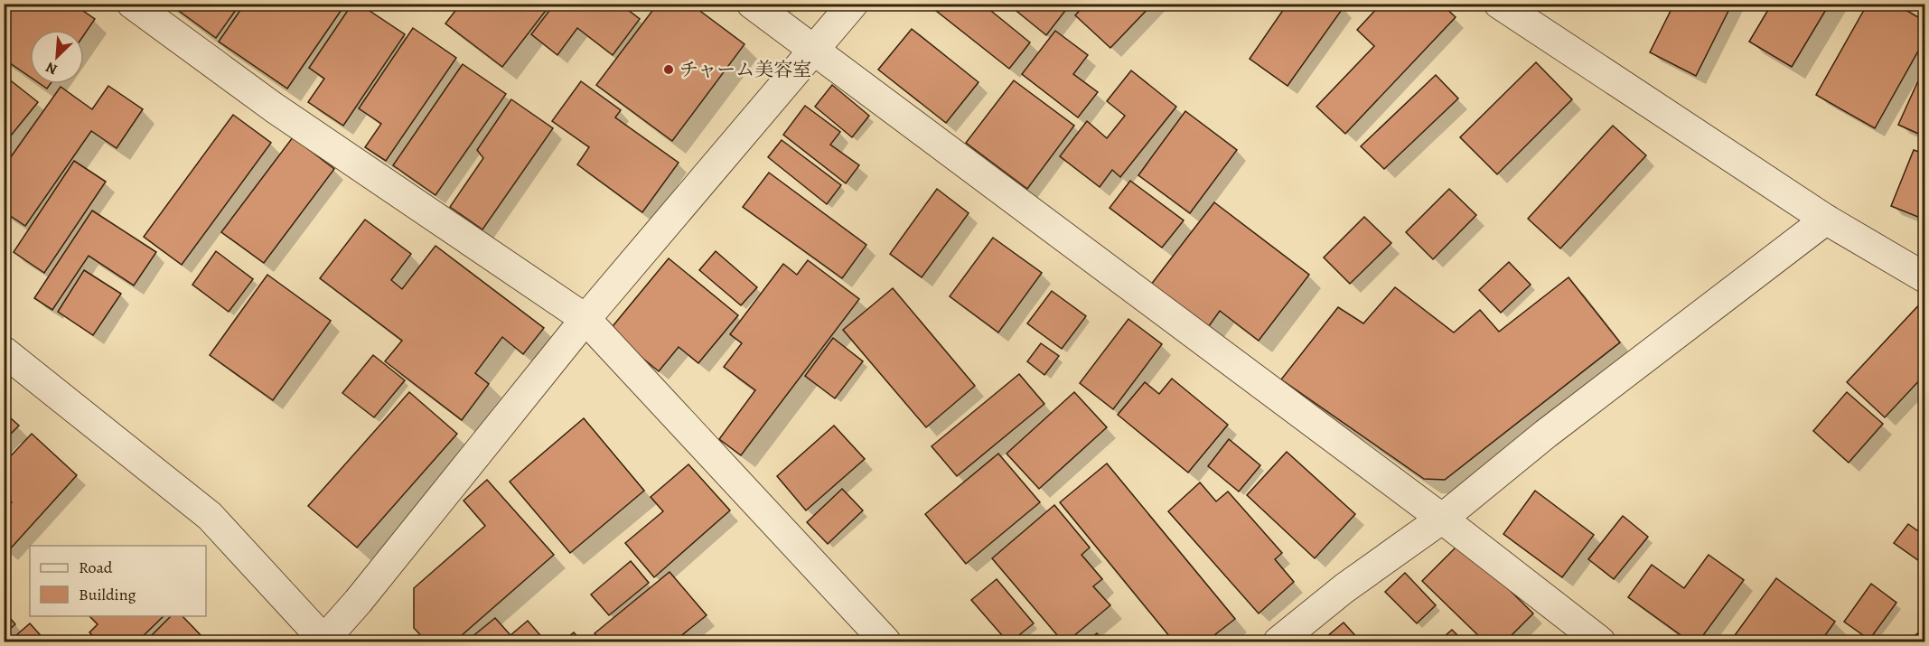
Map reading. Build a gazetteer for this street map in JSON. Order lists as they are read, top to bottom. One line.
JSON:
{"places":["チャーム美容室"],"legend":["Road","Building"],"north":"bottom left"}
